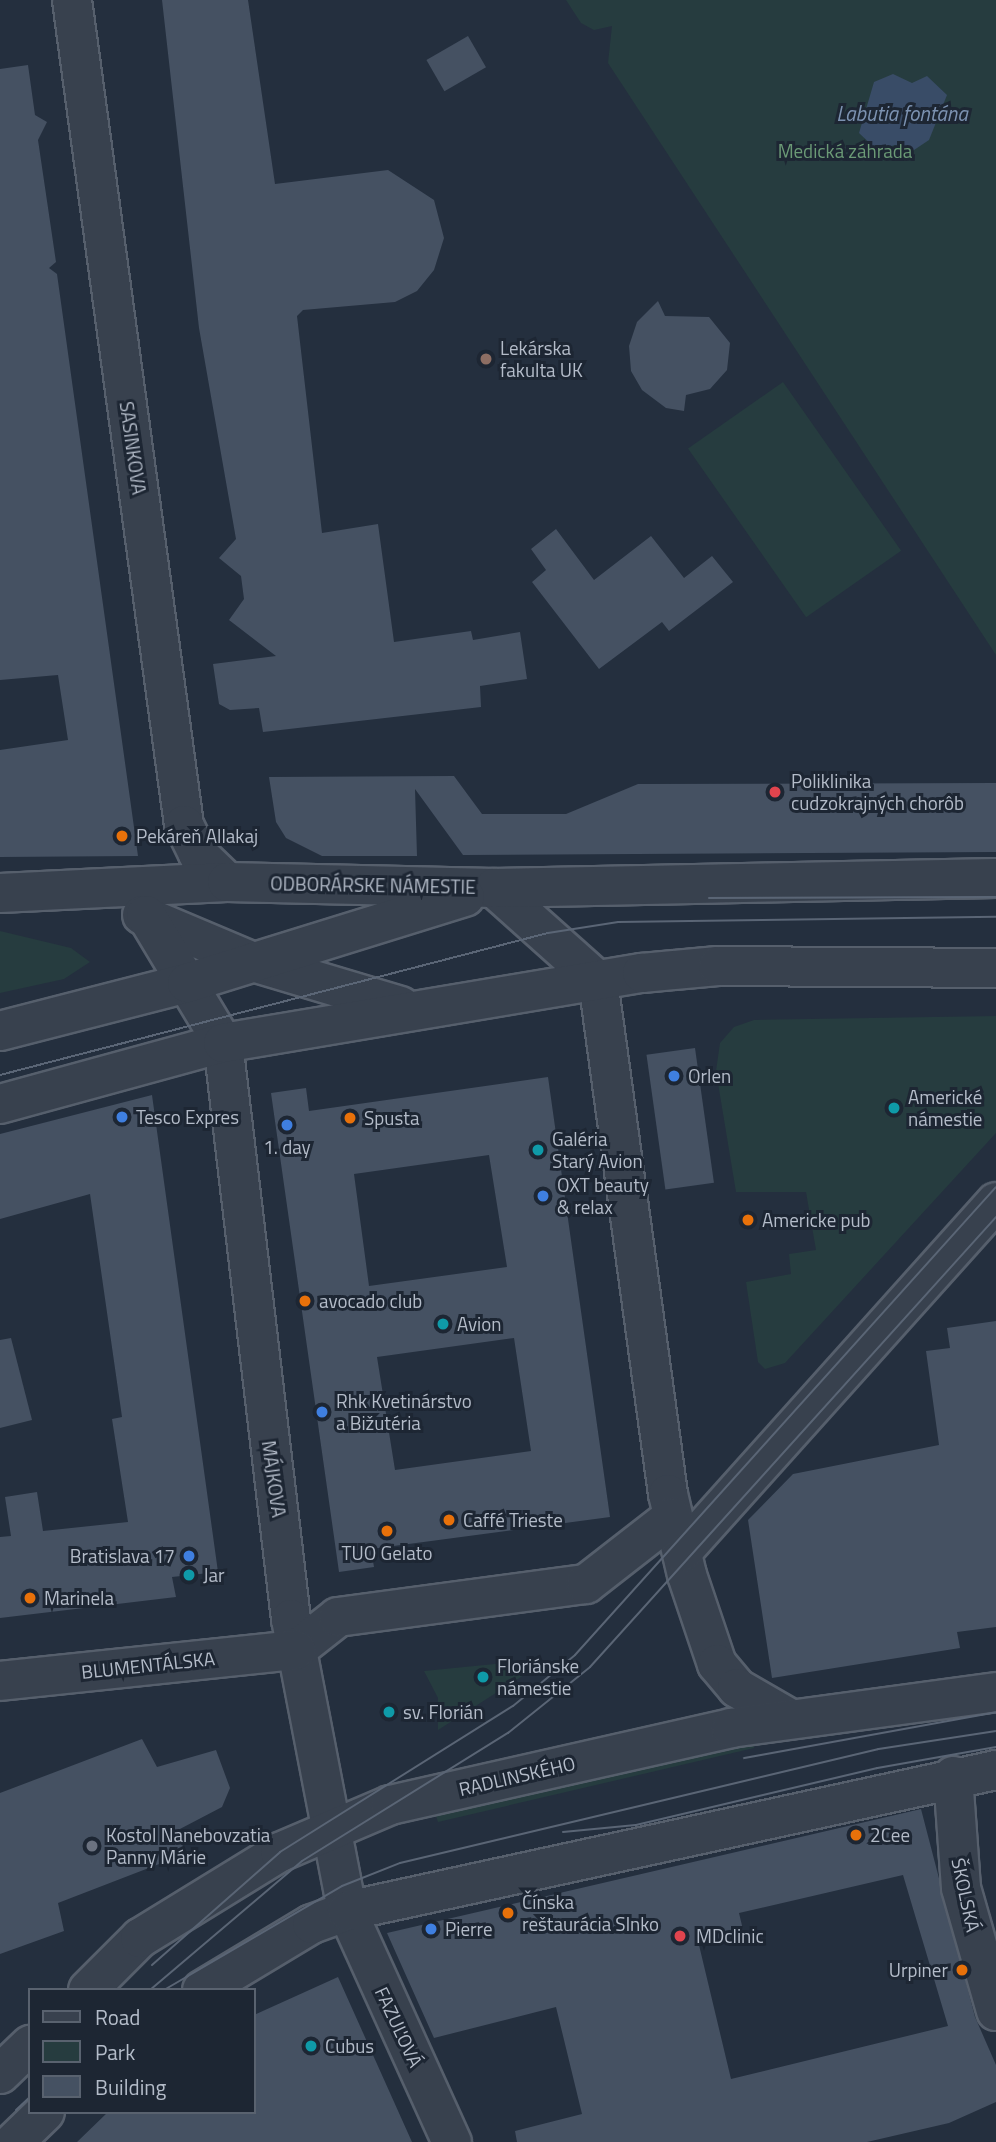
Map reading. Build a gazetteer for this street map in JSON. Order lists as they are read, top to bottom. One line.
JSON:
{"streets":{"street":["SASINKOVA","ODBORÁRSKE NÁMESTIE","MÁJKOVA","BLUMENTÁLSKA","RADLINSKÉHO","ŠKOLSKÁ","FAZUĽOVÁ"]},"crossings":[["SASINKOVA","ODBORÁRSKE NÁMESTIE"],["ODBORÁRSKE NÁMESTIE","MÁJKOVA"],["MÁJKOVA","BLUMENTÁLSKA"],["MÁJKOVA","RADLINSKÉHO"],["MÁJKOVA","FAZUĽOVÁ"]],"water":["Labutia fontána"],"parks":["Medická záhrada"],"places":["Lekárska fakulta UK","Poliklinika cudzokrajných chorôb","Pekáreň Allakaj","Orlen","Americké námestie","Tesco Expres","Spusta","1. day","Galéria Starý Avion","OXT beauty & relax","Americke pub","avocado club","Avion","Rhk Kvetinárstvo a Bižutéria","Caffé Trieste","TUO Gelato","Bratislava 17","Jar","Marinela","Floriánske námestie","sv. Florián","2Cee","Kostol Nanebovzatia Panny Márie","Čínska reštaurácia Slnko","Pierre","MDclinic","Urpiner","Cubus"],"legend":["Road","Park","Building"]}
